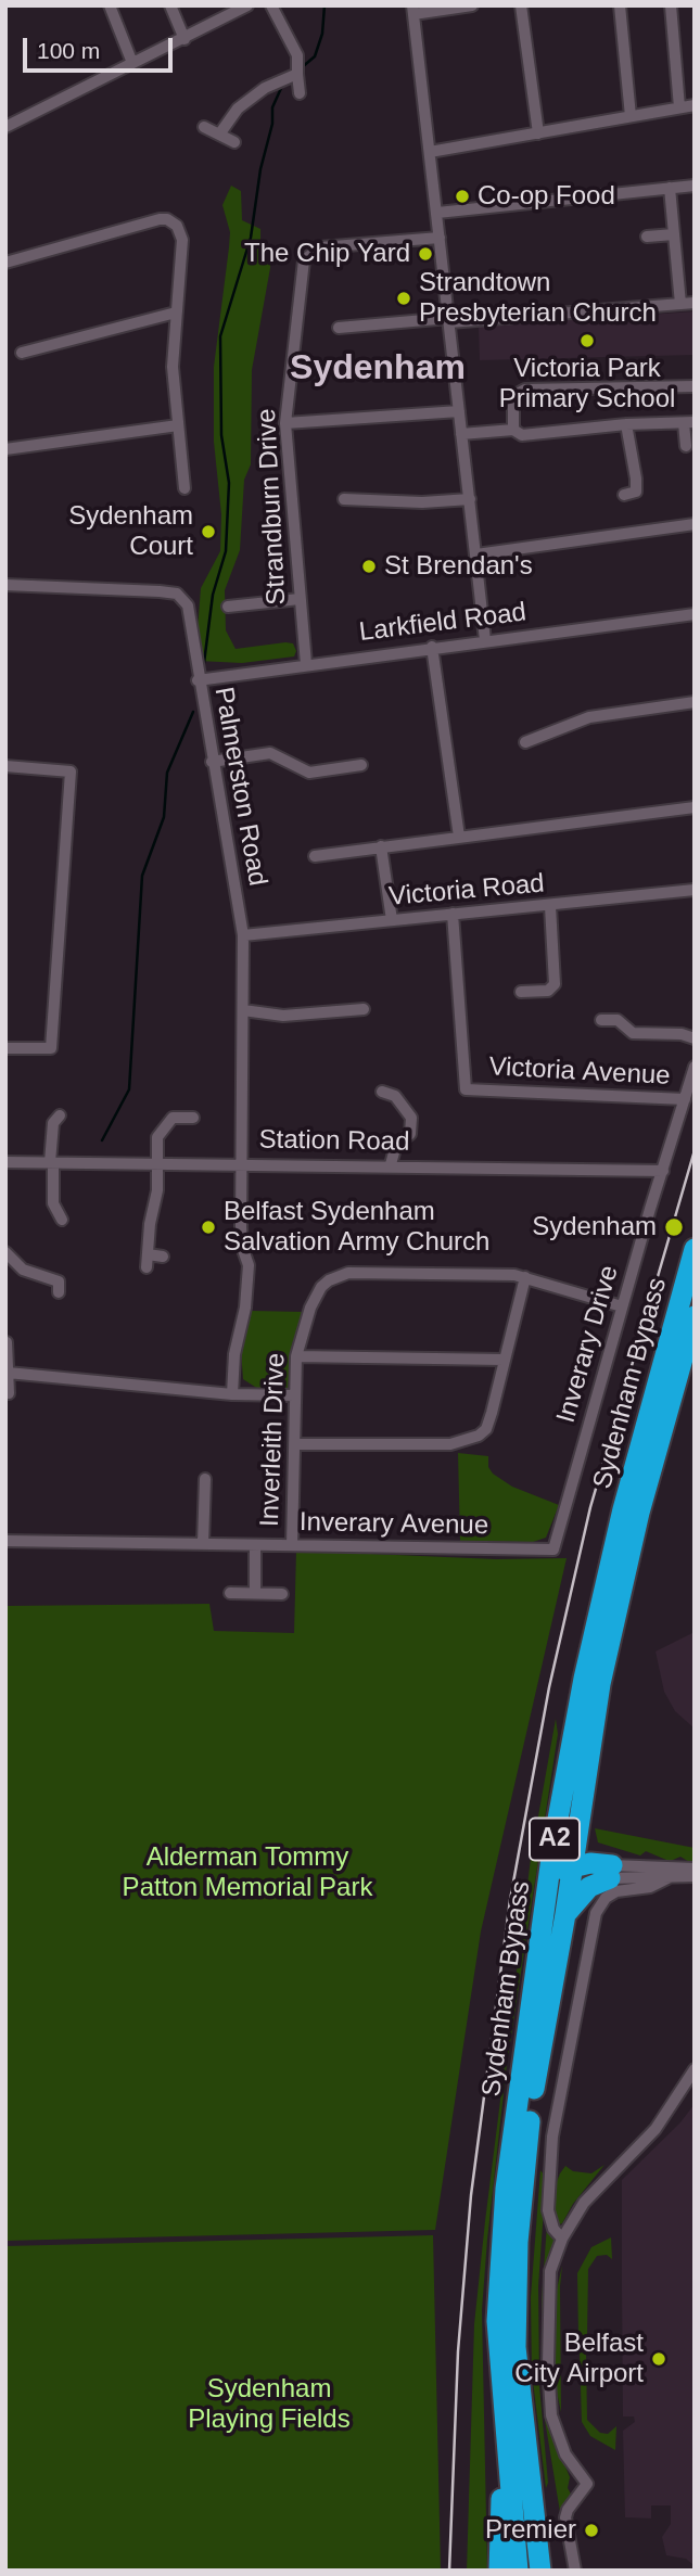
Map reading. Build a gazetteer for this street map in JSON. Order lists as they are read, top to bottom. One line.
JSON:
{"streets":{"highway":["Sydenham Bypass","A2"],"street":["Strandburn Drive","Larkfield Road","Palmerston Road","Victoria Road","Victoria Avenue","Station Road","Inverary Drive","Inverleith Drive","Inverary Avenue"]},"crossings":[["Strandburn Drive","Larkfield Road"],["Larkfield Road","Palmerston Road"],["Palmerston Road","Victoria Road"],["Palmerston Road","Station Road"],["Victoria Road","Victoria Avenue"],["Victoria Avenue","Inverary Drive"],["Station Road","Inverary Drive"],["Inverary Drive","Inverleith Drive"],["Inverary Drive","Inverary Avenue"],["Inverleith Drive","Inverary Avenue"]],"districts":["Sydenham"],"parks":["Alderman Tommy Patton Memorial Park","Sydenham Playing Fields"],"places":["Co-op Food","The Chip Yard","Strandtown Presbyterian Church","Victoria Park Primary School","Sydenham Court","St Brendan's","Belfast Sydenham Salvation Army Church","Sydenham","Belfast City Airport","Premier"],"scale_bar":"100 m"}
